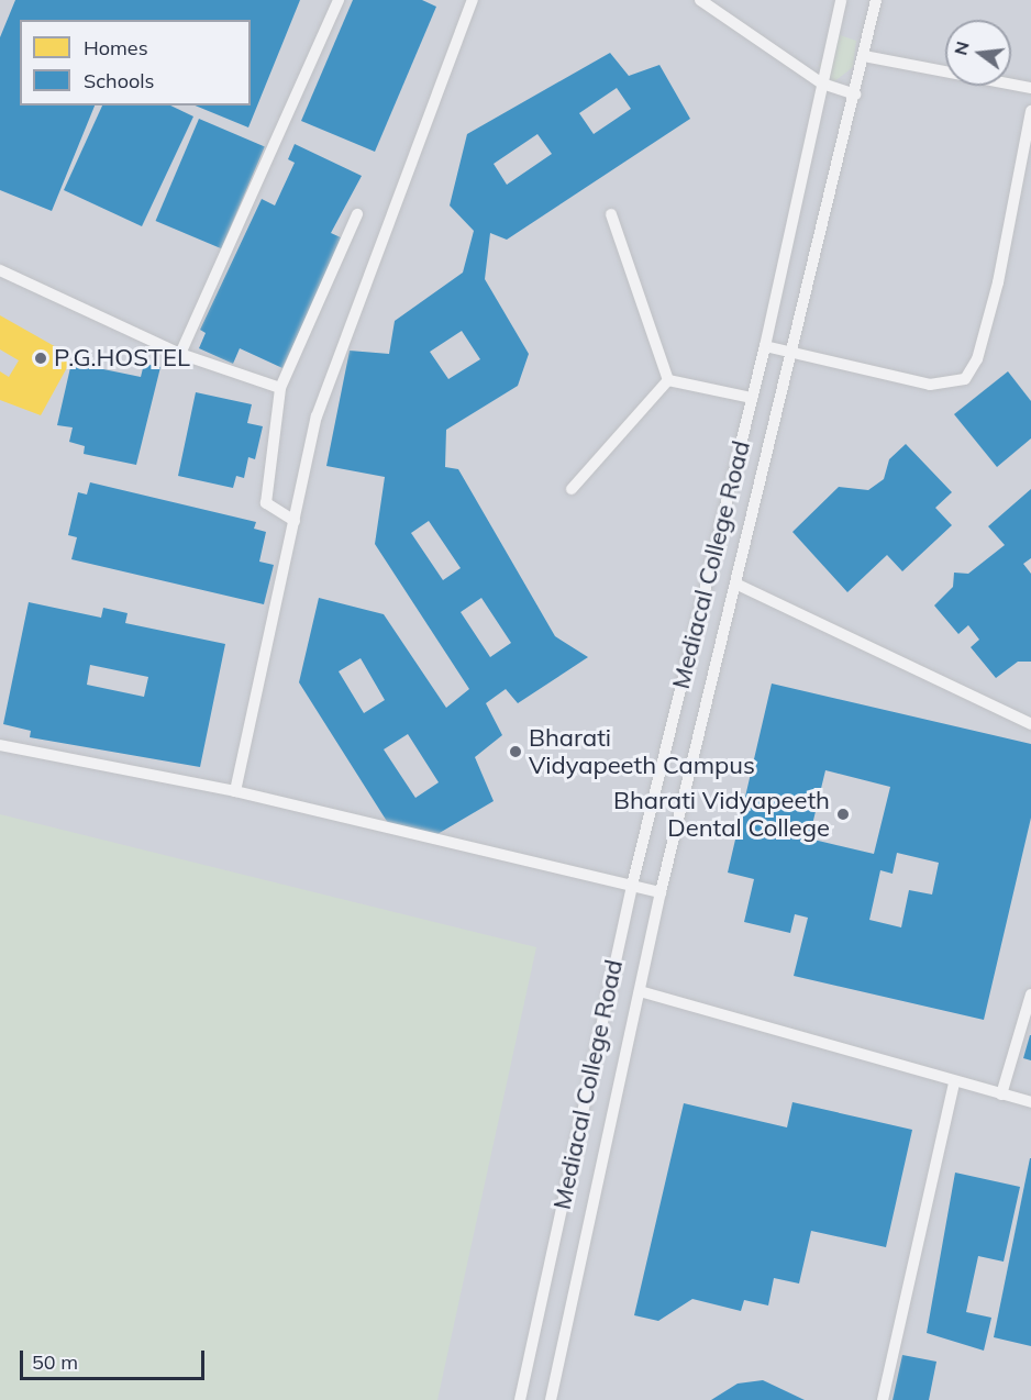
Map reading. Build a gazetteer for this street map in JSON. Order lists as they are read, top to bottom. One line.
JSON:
{"streets":{"lane":["Mediacal College Road"]},"places":["P.G.HOSTEL","Bharati Vidyapeeth Campus","Bharati Vidyapeeth Dental College"],"legend":["Homes","Schools"],"scale_bar":"50 m","north":"left"}
